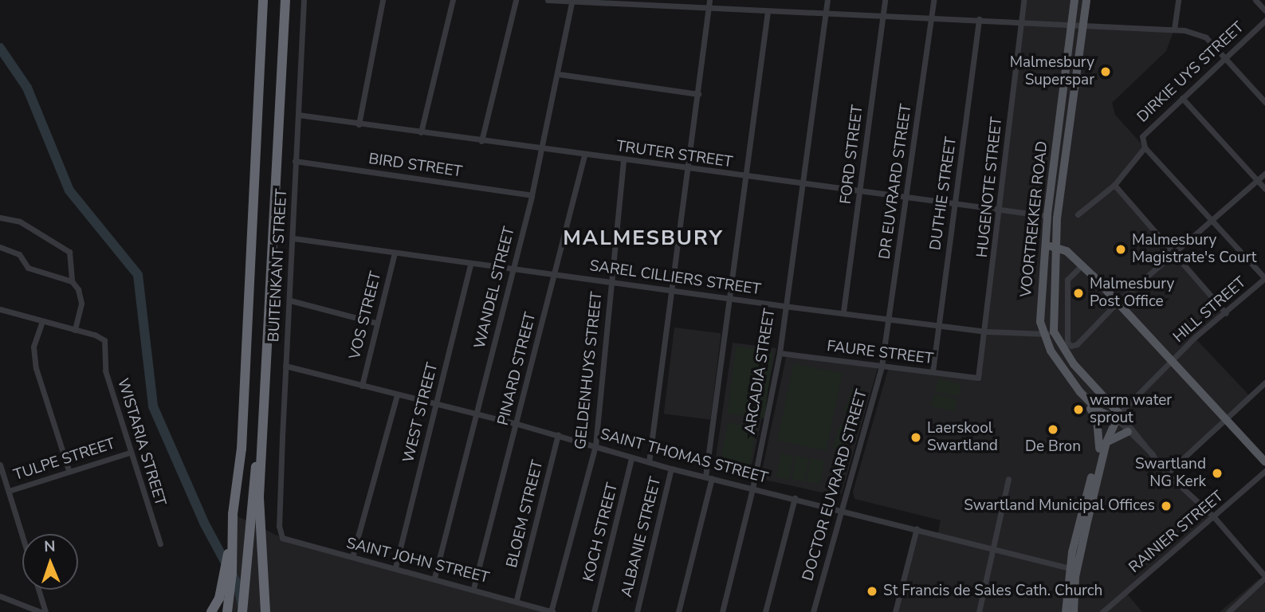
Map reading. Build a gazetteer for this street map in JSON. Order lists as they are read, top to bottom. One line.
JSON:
{"streets":{"main road":["VOORTREKKER ROAD"],"street":["DIRKIE UYS STREET","TRUTER STREET","FORD STREET","BIRD STREET","DR EUVRARD STREET","HUGENOTE STREET","DUTHIE STREET","BUITENKANT STREET","SAREL CILLIERS STREET","WANDEL STREET","HILL STREET","VOS STREET","FAURE STREET","PINARD STREET","GELDENHUYS STREET","ARCADIA STREET","WEST STREET","WISTARIA STREET","SAINT THOMAS STREET","TULPE STREET","DOCTOR EUVRARD STREET","BLOEM STREET","KOCH STREET","RAINIER STREET","ALBANIE STREET","SAINT JOHN STREET"]},"crossings":[["TRUTER STREET","FORD STREET"],["TRUTER STREET","DR EUVRARD STREET"],["TRUTER STREET","HUGENOTE STREET"],["TRUTER STREET","DUTHIE STREET"],["TRUTER STREET","VOORTREKKER ROAD"],["TRUTER STREET","BUITENKANT STREET"],["TRUTER STREET","WANDEL STREET"],["TRUTER STREET","PINARD STREET"],["TRUTER STREET","GELDENHUYS STREET"],["TRUTER STREET","ARCADIA STREET"],["FORD STREET","SAREL CILLIERS STREET"],["BIRD STREET","BUITENKANT STREET"],["BIRD STREET","WANDEL STREET"],["DR EUVRARD STREET","SAREL CILLIERS STREET"],["DR EUVRARD STREET","FAURE STREET"],["DR EUVRARD STREET","DOCTOR EUVRARD STREET"],["HUGENOTE STREET","SAREL CILLIERS STREET"],["HUGENOTE STREET","FAURE STREET"],["DUTHIE STREET","SAREL CILLIERS STREET"],["DUTHIE STREET","FAURE STREET"],["VOORTREKKER ROAD","SAREL CILLIERS STREET"],["VOORTREKKER ROAD","HILL STREET"],["BUITENKANT STREET","SAREL CILLIERS STREET"],["BUITENKANT STREET","SAINT THOMAS STREET"],["BUITENKANT STREET","SAINT JOHN STREET"],["SAREL CILLIERS STREET","WANDEL STREET"],["SAREL CILLIERS STREET","VOS STREET"],["SAREL CILLIERS STREET","PINARD STREET"],["SAREL CILLIERS STREET","GELDENHUYS STREET"],["SAREL CILLIERS STREET","ARCADIA STREET"],["SAREL CILLIERS STREET","WEST STREET"],["WANDEL STREET","SAINT THOMAS STREET"],["WANDEL STREET","SAINT JOHN STREET"],["VOS STREET","SAINT THOMAS STREET"],["FAURE STREET","ARCADIA STREET"],["FAURE STREET","DOCTOR EUVRARD STREET"],["PINARD STREET","SAINT THOMAS STREET"],["PINARD STREET","SAINT JOHN STREET"],["GELDENHUYS STREET","SAINT THOMAS STREET"],["GELDENHUYS STREET","SAINT JOHN STREET"],["ARCADIA STREET","SAINT THOMAS STREET"],["WEST STREET","SAINT THOMAS STREET"],["WEST STREET","SAINT JOHN STREET"],["WISTARIA STREET","TULPE STREET"],["SAINT THOMAS STREET","DOCTOR EUVRARD STREET"],["SAINT THOMAS STREET","BLOEM STREET"],["SAINT THOMAS STREET","KOCH STREET"],["SAINT THOMAS STREET","ALBANIE STREET"],["BLOEM STREET","SAINT JOHN STREET"]],"districts":["MALMESBURY"],"places":["Malmesbury Superspar","Malmesbury Magistrate's Court","Malmesbury Post Office","warm water sprout","De Bron","Laerskool Swartland","Swartland NG Kerk","Swartland Municipal Offices","St Francis de Sales Cath. Church"],"north":"top"}
